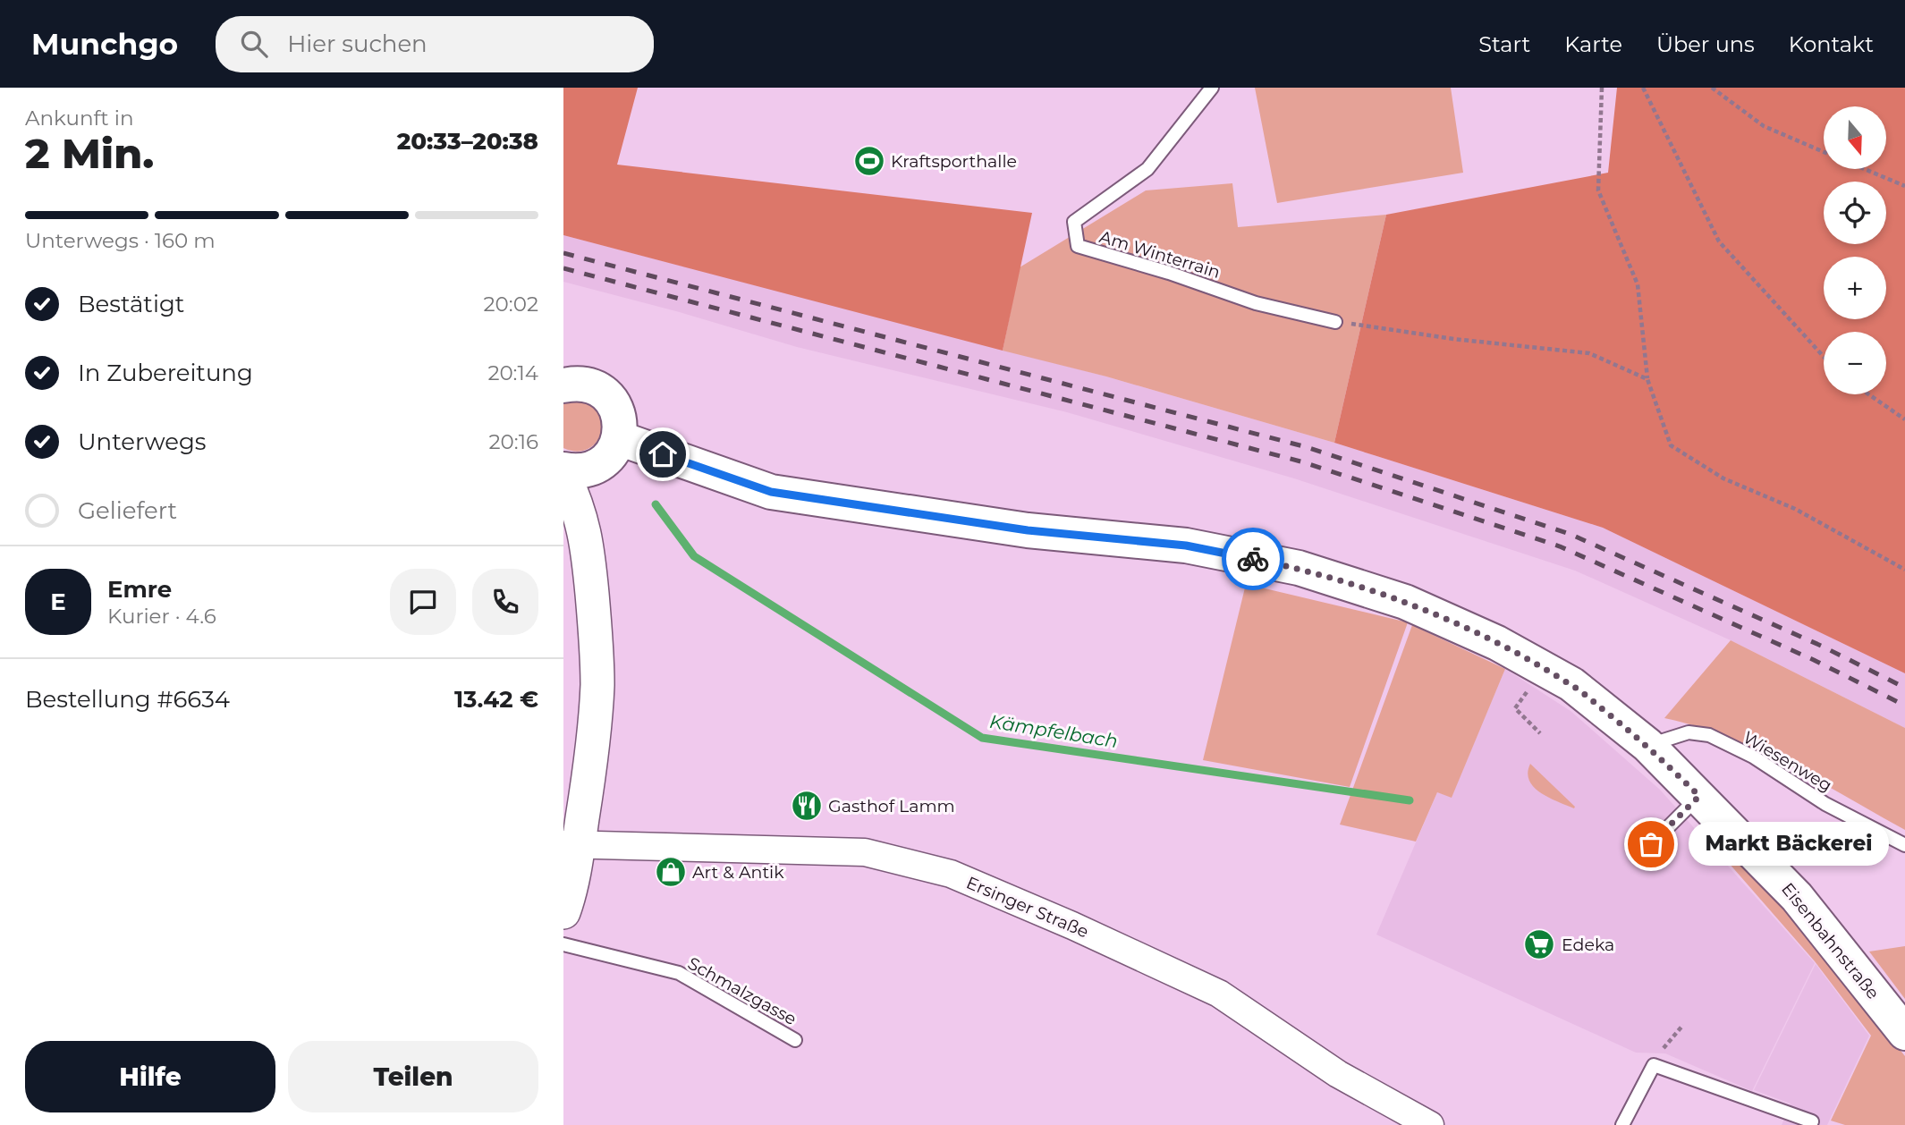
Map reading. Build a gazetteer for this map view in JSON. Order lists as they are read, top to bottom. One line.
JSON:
{"streets":{"main road":["Eisenbahnstraße"],"street":["Ersinger Straße"],"lane":["Am Winterrain","Wiesenweg","Schmalzgasse"]},"crossings":[["Wiesenweg","Eisenbahnstraße"]],"water":["Kämpfelbach"],"places":{"sports":["Kraftsporthalle"],"restaurant":["Gasthof Lamm"],"other":["Markt Bäckerei"],"shop":["Art & Antik"],"supermarket":["Edeka"]},"north":"bottom","page":{"header":"Munchgo","search":"Hier suchen","nav":["Start","Karte","Über uns","Kontakt"],"heading":["2 Min.","Ankunft in","20:33–20:38"],"panel":["Emre","Kurier · 4.6","Bestellung #6634","13.42 €"],"map_buttons":["+","−"],"bar":"Unterwegs · 160 m","list":[["Bestätigt","20:02"],["In Zubereitung","20:14"],["Unterwegs","20:16"],"Geliefert"],"round":"E","bubble":"Markt Bäckerei","buttons":["Hilfe","Teilen"]}}
